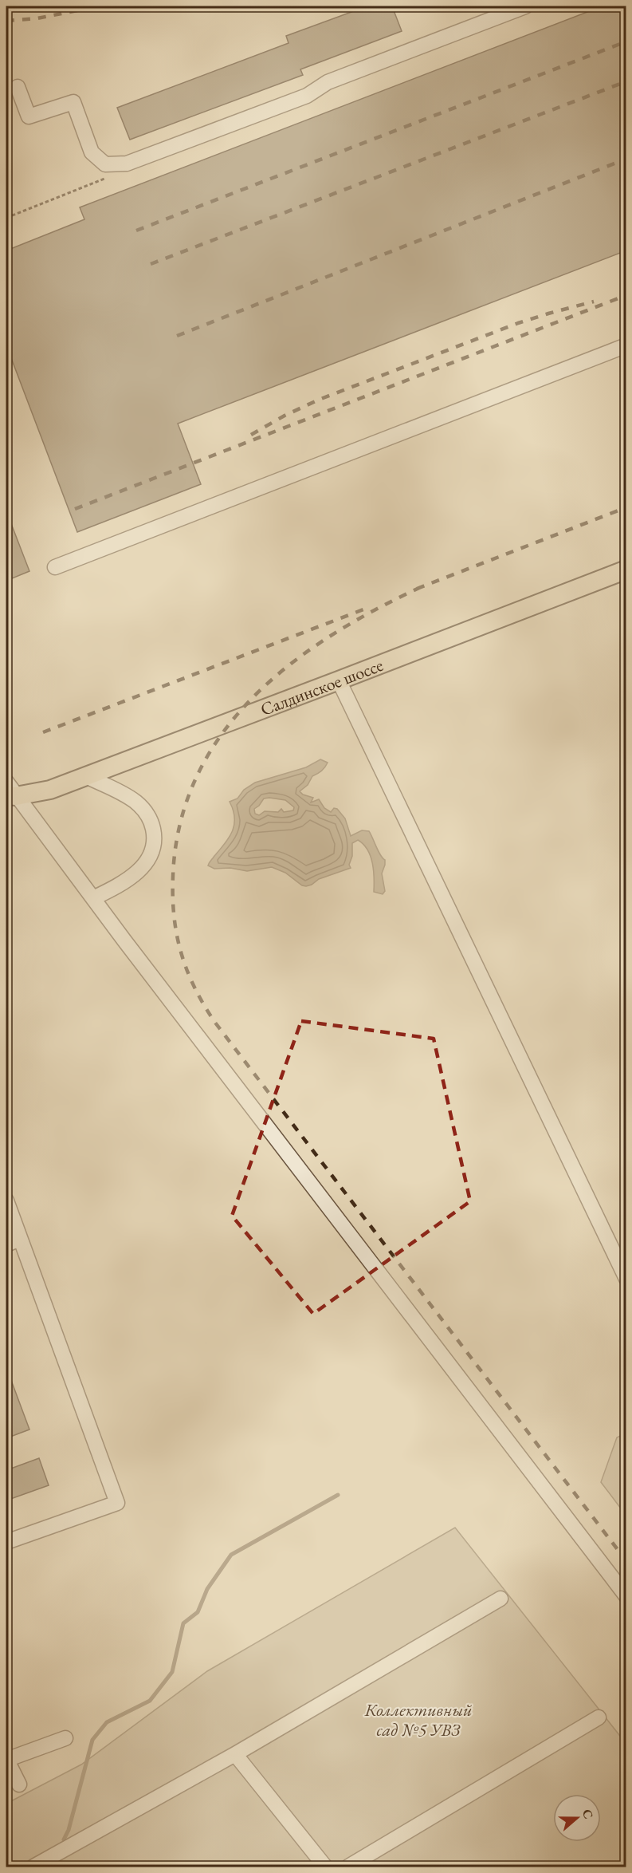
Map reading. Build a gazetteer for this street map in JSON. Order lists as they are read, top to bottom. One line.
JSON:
{"streets":{"main road":["Салдинское шоссе"]},"parks":["Коллективный сад №5 УВЗ"],"north":"right"}
